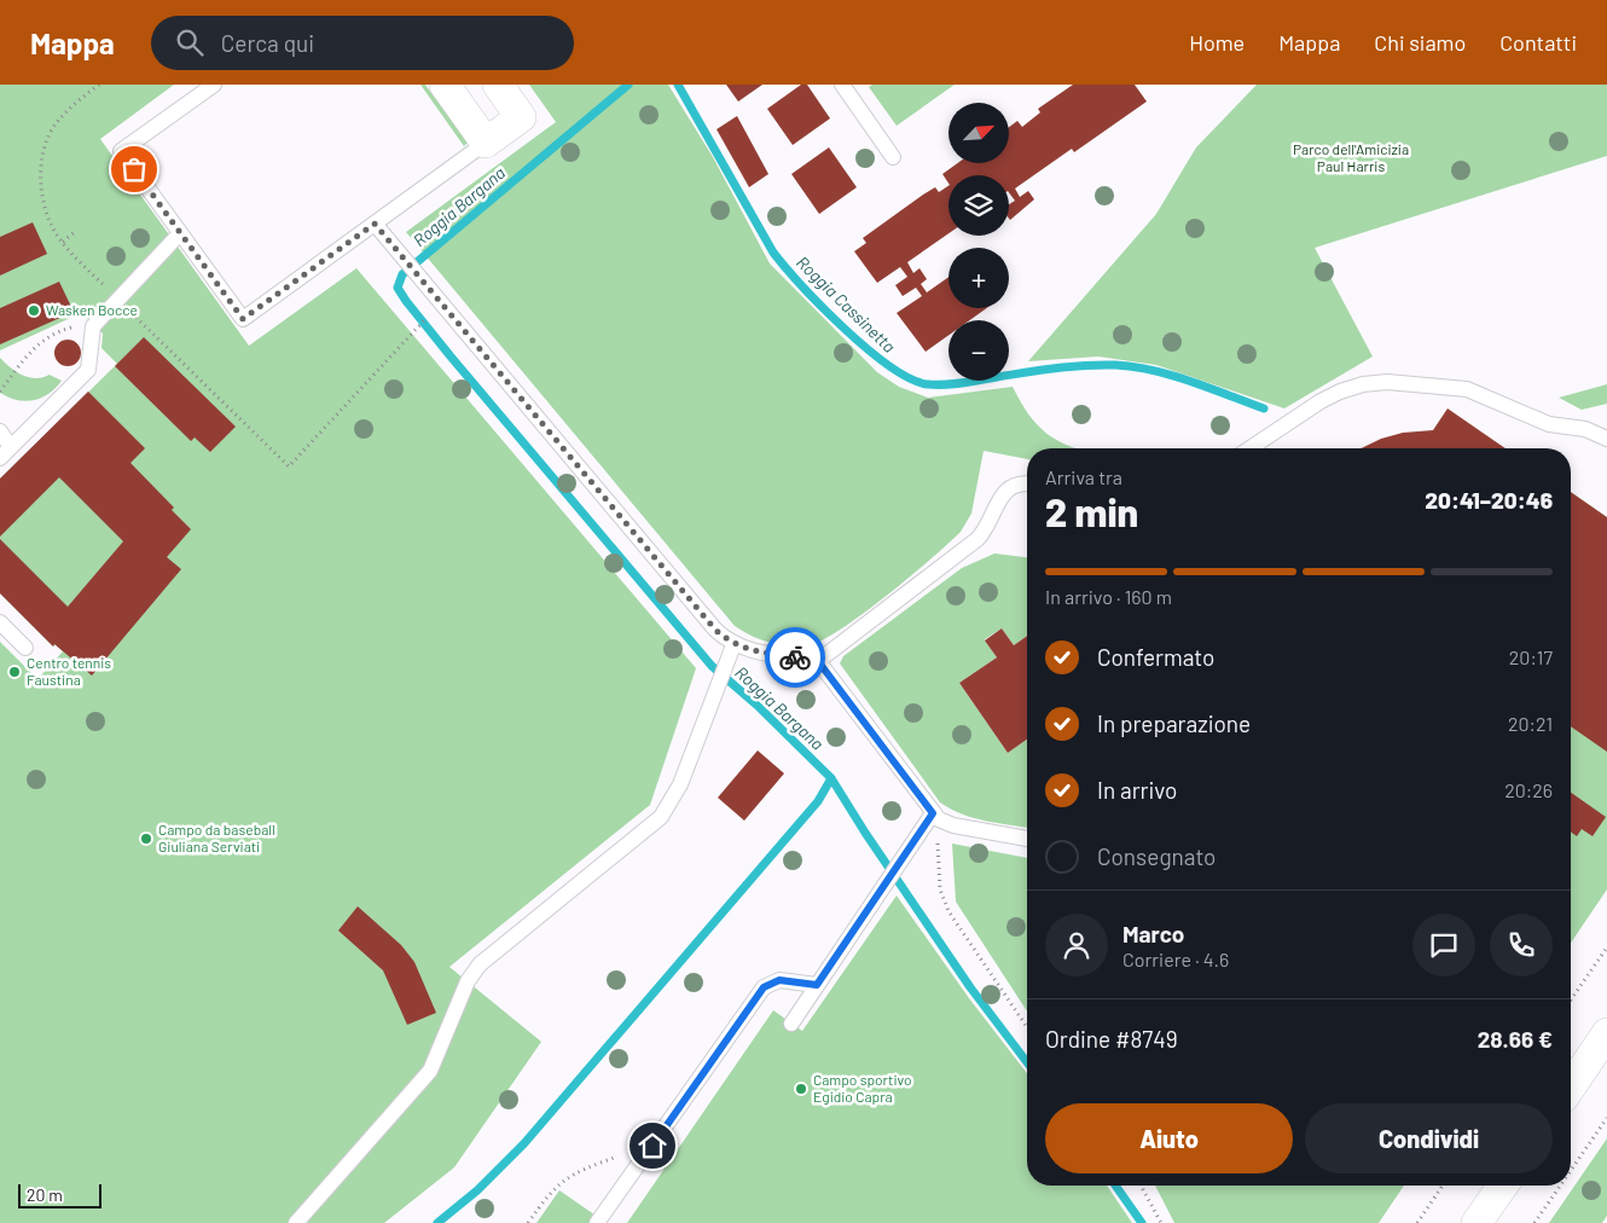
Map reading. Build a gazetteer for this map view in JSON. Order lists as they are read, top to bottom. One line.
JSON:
{"water":["Roggia Bargana","Roggia Cassinetta"],"parks":["Parco dell'Amicizia Paul Harris"],"places":["Wasken Bocce","Centro tennis Faustina","Campo da baseball Giuliana Serviati","Campo sportivo Egidio Capra"],"scale_bar":"20 m","north":"top right","page":{"header":"Mappa","search":"Cerca qui","nav":["Home","Mappa","Chi siamo","Contatti"],"map_buttons":["+","−"],"heading":["2 min","Arriva tra","20:41–20:46"],"panel":["Marco","Corriere · 4.6","Ordine #8749","28.66 €"],"bar":"In arrivo · 160 m","list":[["Confermato","20:17"],["In preparazione","20:21"],["In arrivo","20:26"],"Consegnato"],"buttons":["Aiuto","Condividi"],"scale":"20 m"}}
